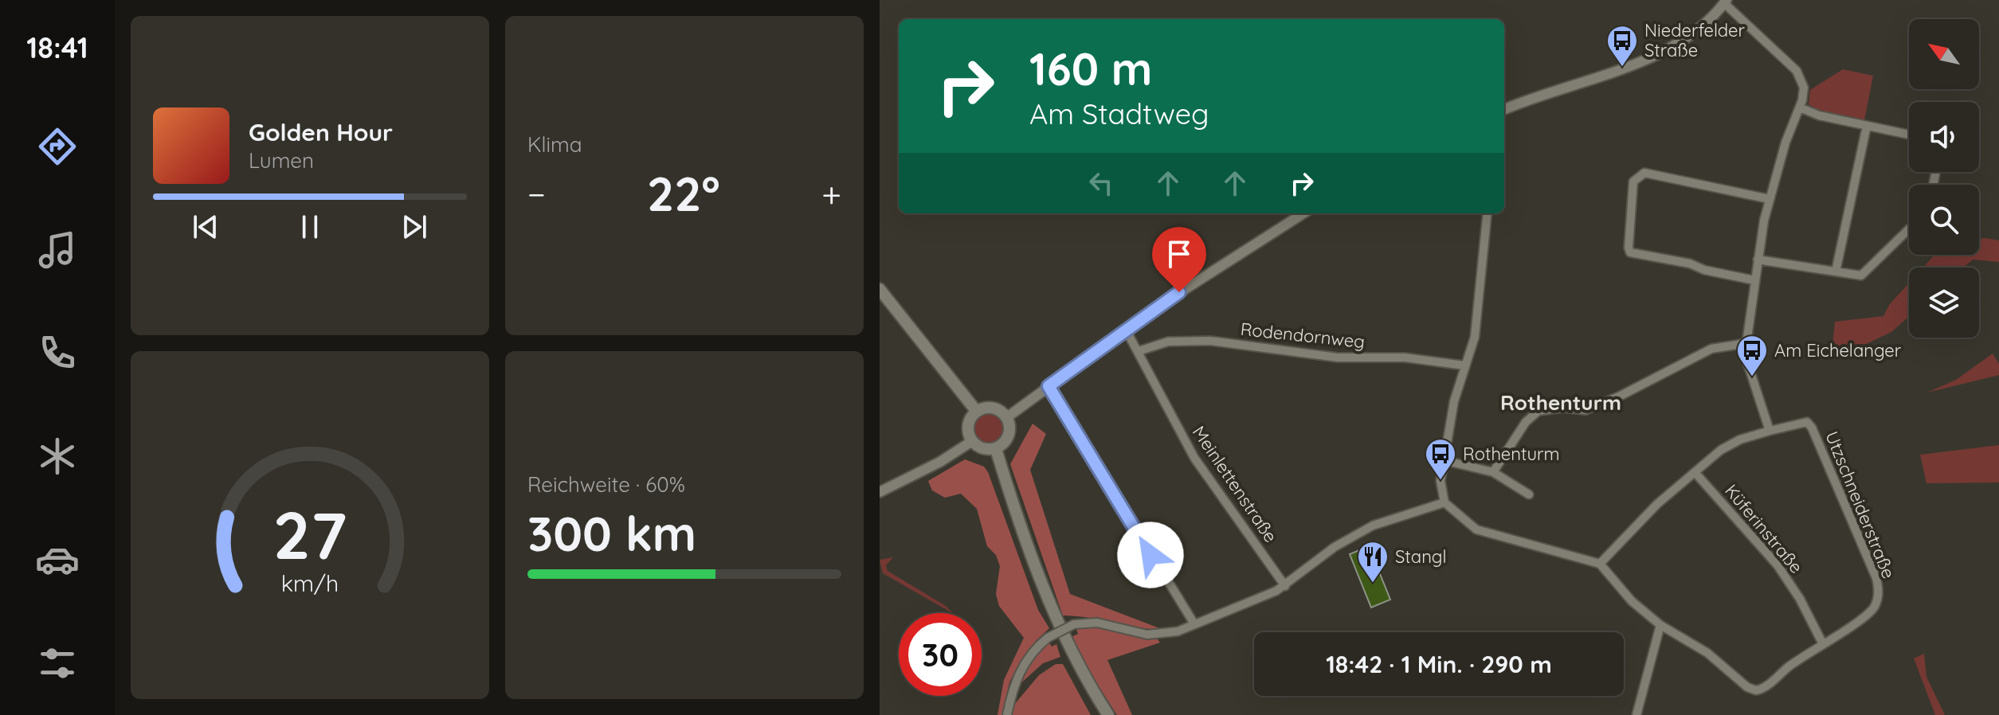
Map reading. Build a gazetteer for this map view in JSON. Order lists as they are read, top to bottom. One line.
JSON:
{"streets":{"street":["Rodendornweg","Meinlettenstraße","Utzschneiderstraße","Küferinstraße"]},"crossings":[["Rodendornweg","Meinlettenstraße"],["Utzschneiderstraße","Küferinstraße"]],"districts":["Rothenturm"],"places":{"bus stop":["Niederfelder Straße","Am Eichelanger","Rothenturm"],"restaurant":["Stangl"]},"north":"top left","page":{"tabs":"18:41","tile":["Klima",["Reichweite · 60%","300 km"]],"turn":["160 m","Am Stadtweg"],"song":["Golden Hour","Lumen"],"heat":["−","22°","+"],"limit":"30","trip":"18:42 · 1 Min. · 290 m","gauge":["27","km/h"]}}
